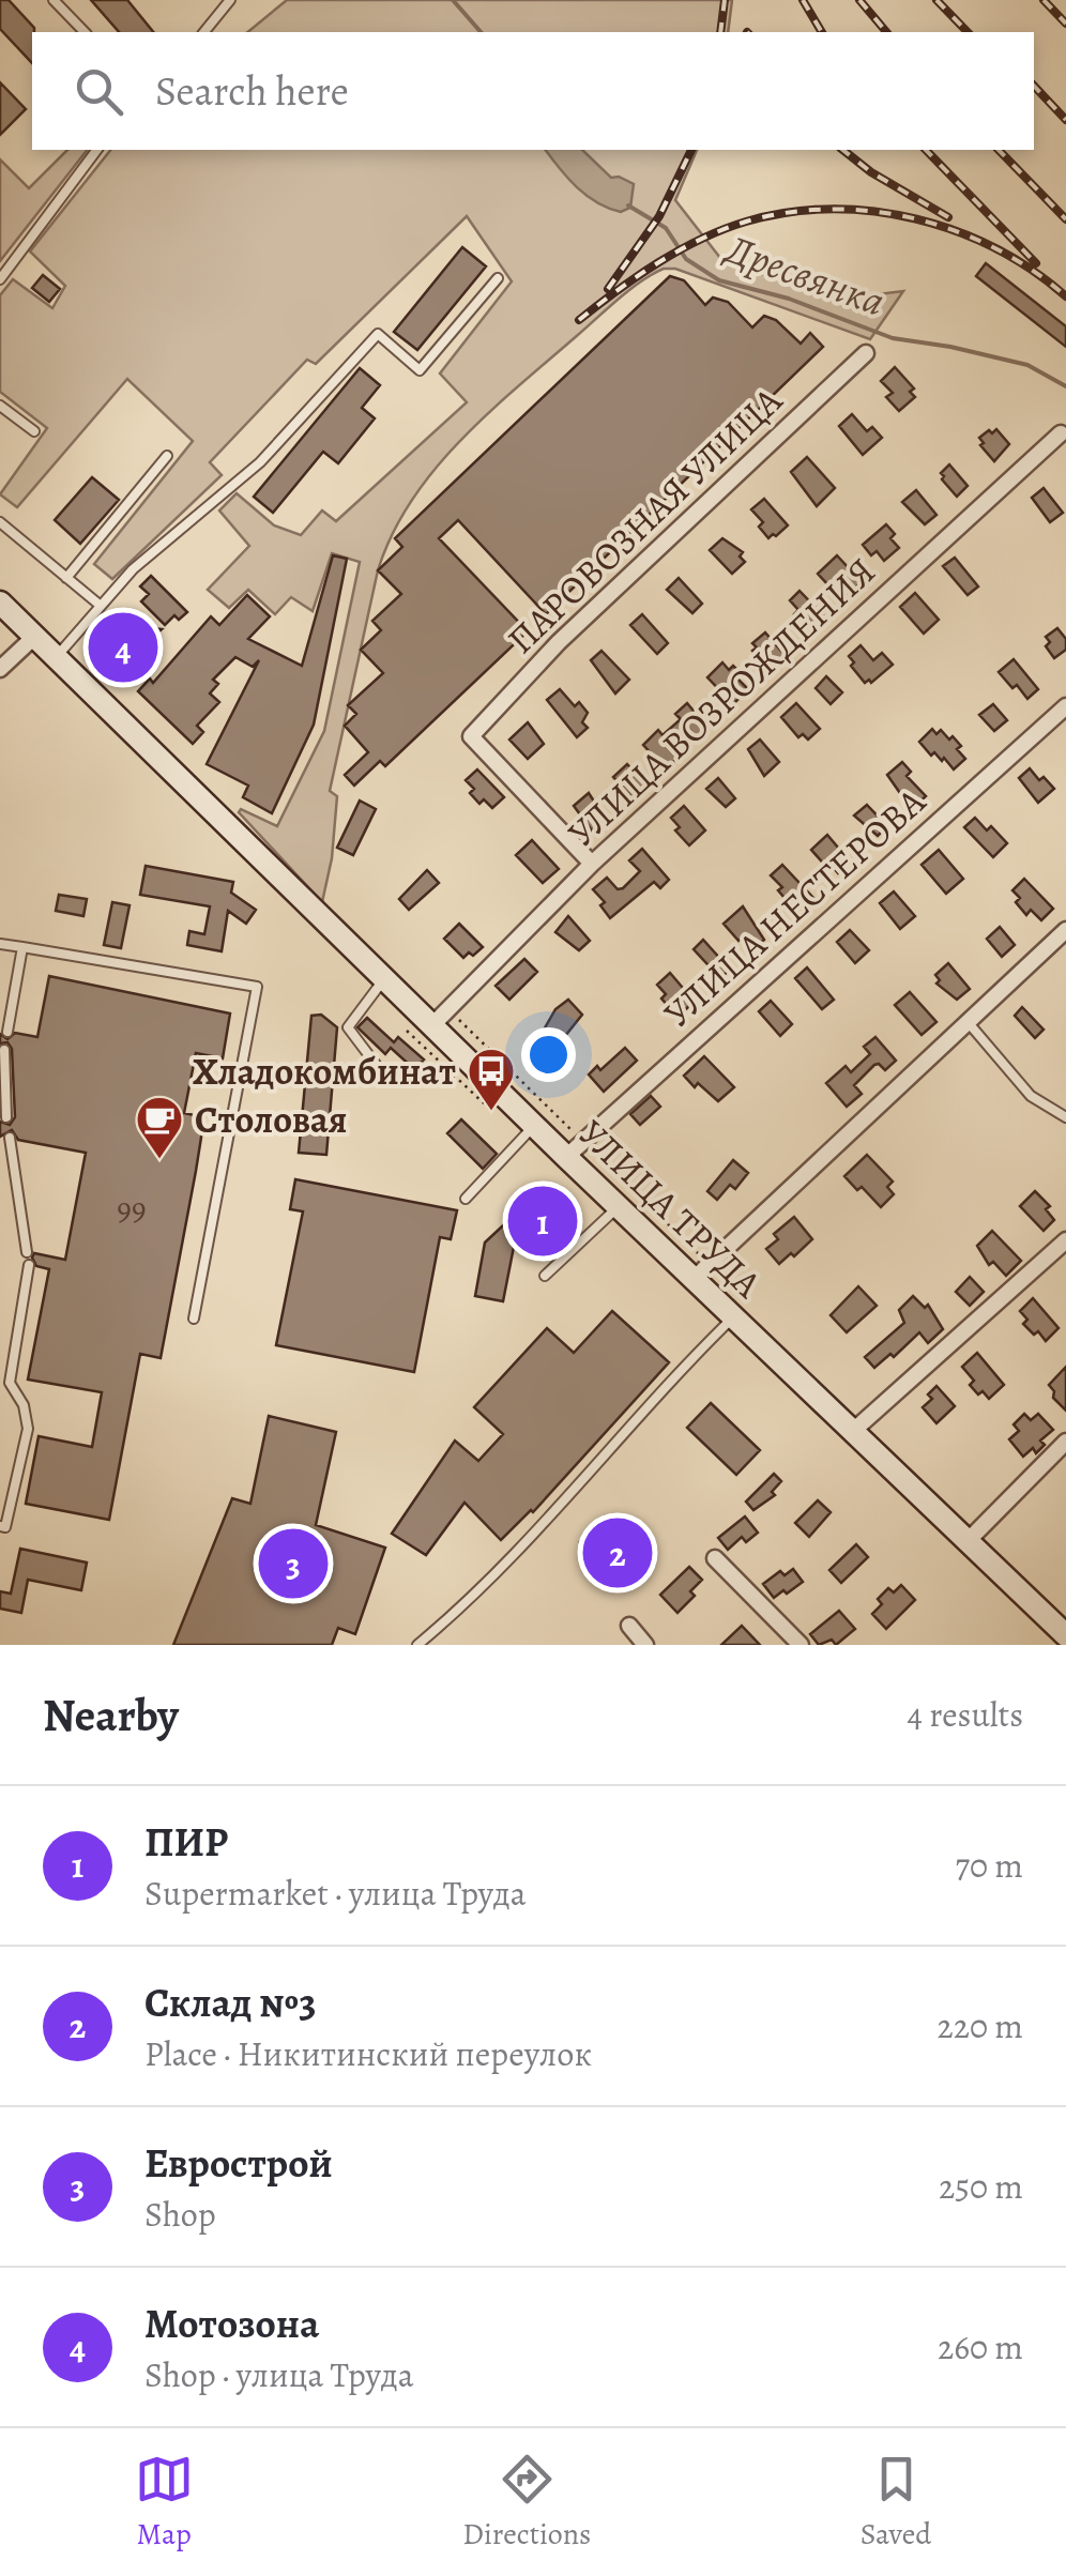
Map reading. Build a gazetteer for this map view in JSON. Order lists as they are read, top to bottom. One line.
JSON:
{"streets":{"street":["ПАРОВОЗНАЯ УЛИЦА","УЛИЦА ВОЗРОЖДЕНИЯ","УЛИЦА НЕСТЕРОВА","УЛИЦА ТРУДА"]},"crossings":[["ПАРОВОЗНАЯ УЛИЦА","УЛИЦА ВОЗРОЖДЕНИЯ"],["УЛИЦА ВОЗРОЖДЕНИЯ","УЛИЦА ТРУДА"],["УЛИЦА НЕСТЕРОВА","УЛИЦА ТРУДА"]],"water":["Дресвянка"],"places":{"bus stop":["Хладокомбинат"],"cafe":["Столовая"]},"house_numbers":["99"],"page":{"search":"Search here","pins":["4","1","2","3"],"heading":["Nearby","4 results"],"list":[{"mark":"1","name":"ПИР","note":"Supermarket · улица Труда","value":"70 m"},{"mark":"2","name":"Склад №3","note":"Place · Никитинский переулок","value":"220 m"},{"mark":"3","name":"Еврострой","note":"Shop","value":"250 m"},{"mark":"4","name":"Мотозона","note":"Shop · улица Труда","value":"260 m"}],"nav":["Map","Directions","Saved"]}}
